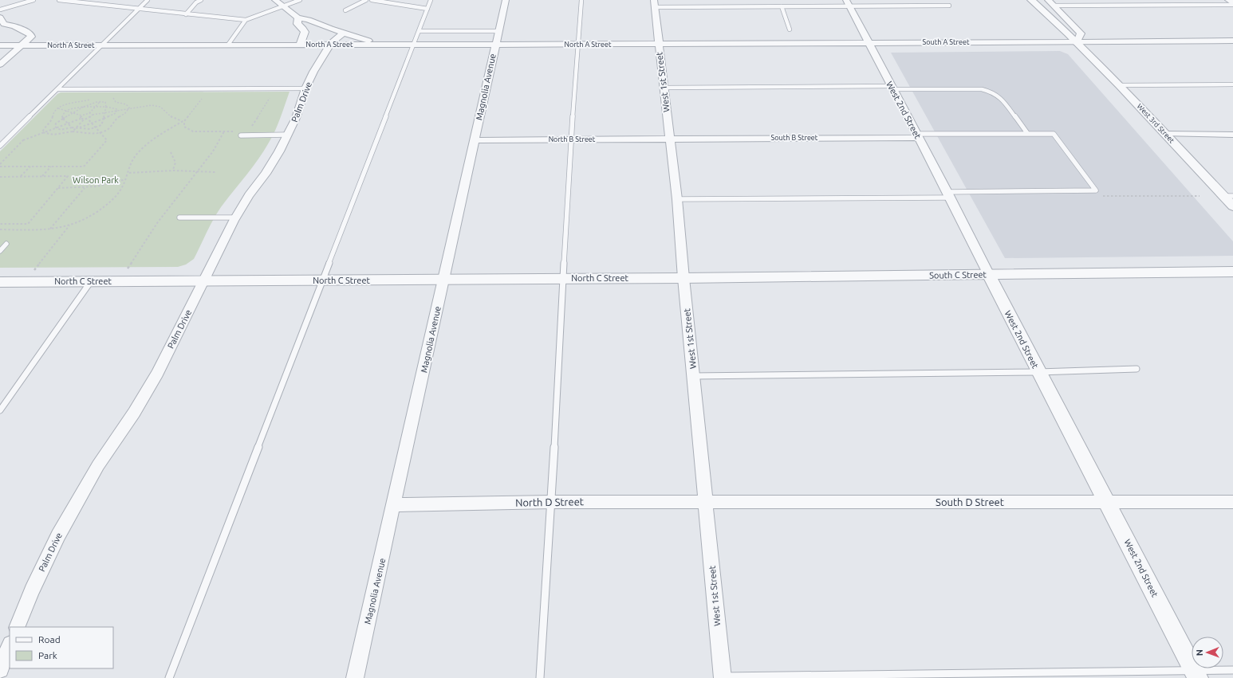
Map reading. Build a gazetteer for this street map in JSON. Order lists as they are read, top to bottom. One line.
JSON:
{"streets":{"street":["South A Street","North A Street","West 1st Street","Magnolia Avenue","Palm Drive","West 2nd Street","West 3rd Street","South B Street","North B Street","South C Street","North C Street","North D Street","South D Street"]},"crossings":[["South A Street","North A Street"],["South A Street","West 1st Street"],["South A Street","West 2nd Street"],["South A Street","West 3rd Street"],["North A Street","West 1st Street"],["North A Street","Magnolia Avenue"],["North A Street","Palm Drive"],["West 1st Street","South B Street"],["West 1st Street","North B Street"],["West 1st Street","South C Street"],["West 1st Street","North C Street"],["West 1st Street","North D Street"],["West 1st Street","South D Street"],["Magnolia Avenue","North B Street"],["Magnolia Avenue","North C Street"],["Magnolia Avenue","North D Street"],["Palm Drive","North C Street"],["West 2nd Street","South B Street"],["West 2nd Street","South C Street"],["West 2nd Street","South D Street"],["South B Street","North B Street"],["South C Street","North C Street"],["North D Street","South D Street"]],"parks":["Wilson Park"],"legend":["Road","Park"],"north":"left"}
